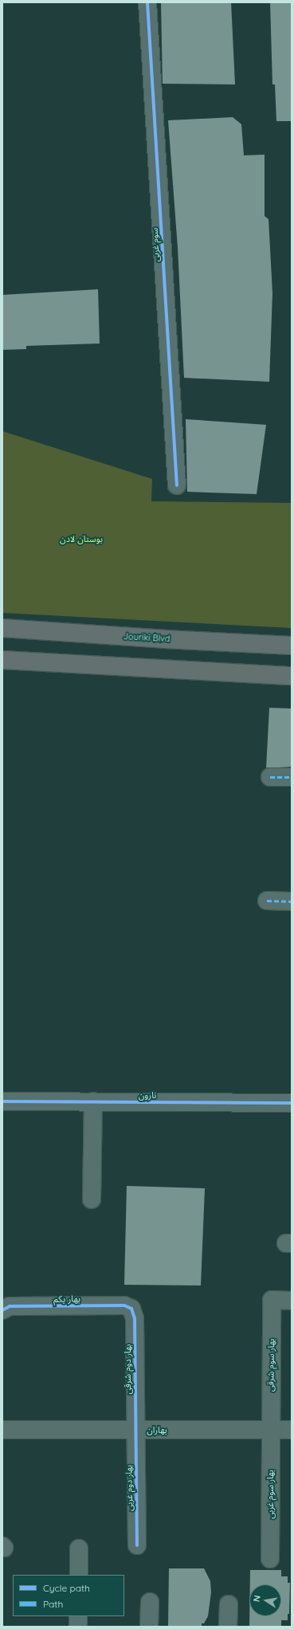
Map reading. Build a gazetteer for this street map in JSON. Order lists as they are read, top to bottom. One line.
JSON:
{"streets":{"main road":["Jouriki Blvd"],"street":["سوم غربی","نارون","بهار یکم","بهار سوم شرقی","بهار دوم شرقی","بهاران","بهار دوم غربی","بهار سوم غربی"]},"crossings":[["بهار یکم","بهار دوم شرقی"],["بهار سوم شرقی","بهاران"],["بهار سوم شرقی","بهار سوم غربی"],["بهار دوم شرقی","بهاران"],["بهار دوم شرقی","بهار دوم غربی"],["بهاران","بهار دوم غربی"],["بهاران","بهار سوم غربی"]],"parks":["بوستان لادن"],"legend":["Cycle path","Path"],"north":"left"}
